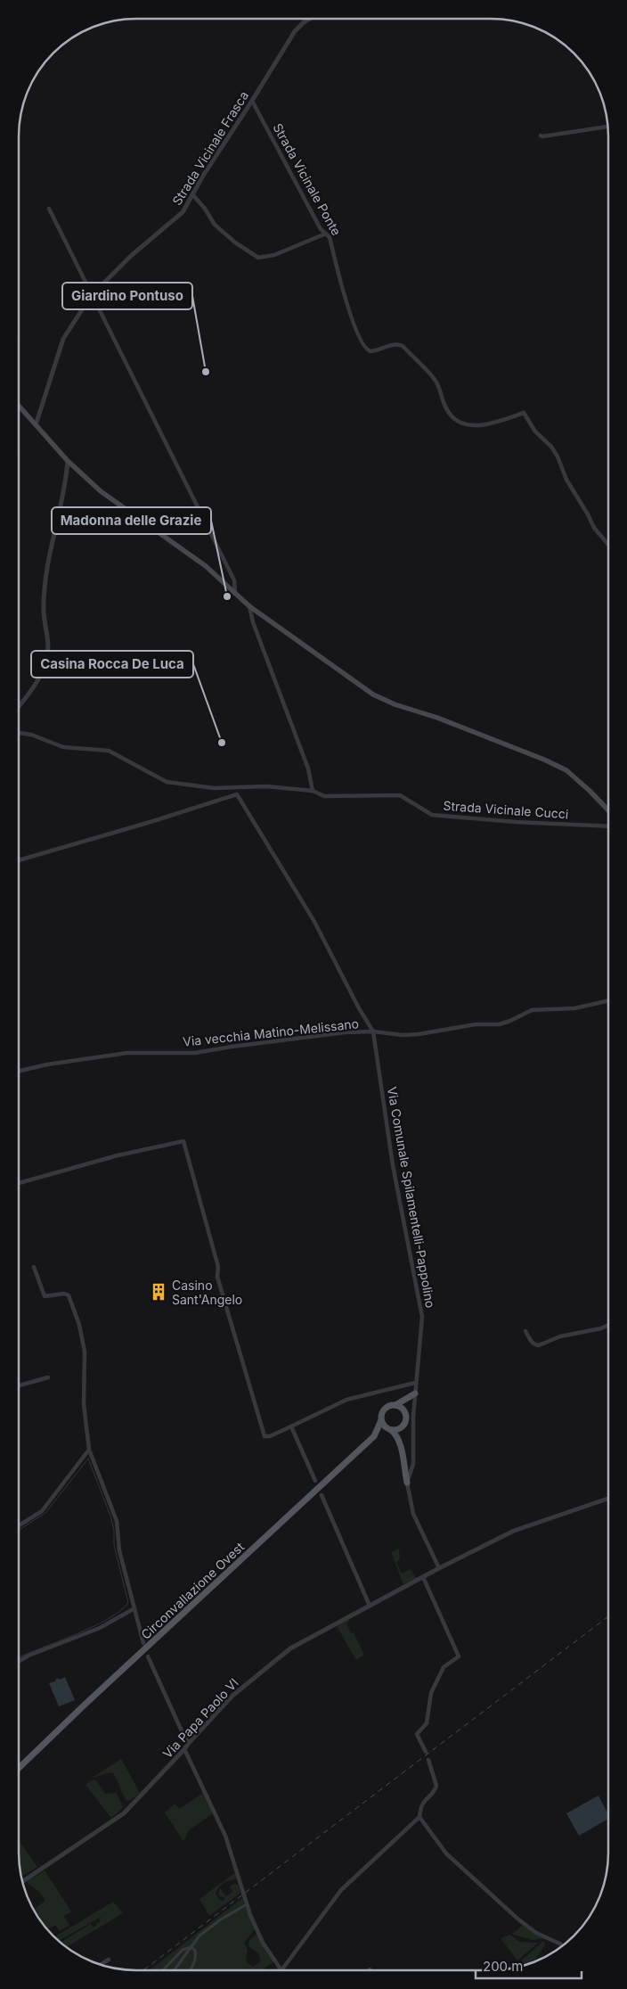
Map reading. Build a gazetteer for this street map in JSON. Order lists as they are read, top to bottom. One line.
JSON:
{"streets":{"main road":["Circonvallazione Ovest"],"street":["Strada Vicinale Frasca","Strada Vicinale Ponte","Strada Vicinale Cucci","Via vecchia Matino-Melissano","Via Comunale Spilamentelli-Pappolino","Via Papa Paolo VI"]},"crossings":[["Strada Vicinale Frasca","Strada Vicinale Ponte"],["Via vecchia Matino-Melissano","Via Comunale Spilamentelli-Pappolino"]],"places":{"other":["Giardino Pontuso","Madonna delle Grazie","Casina Rocca De Luca"],"building":["Casino Sant'Angelo"]},"scale_bar":"200 m"}
